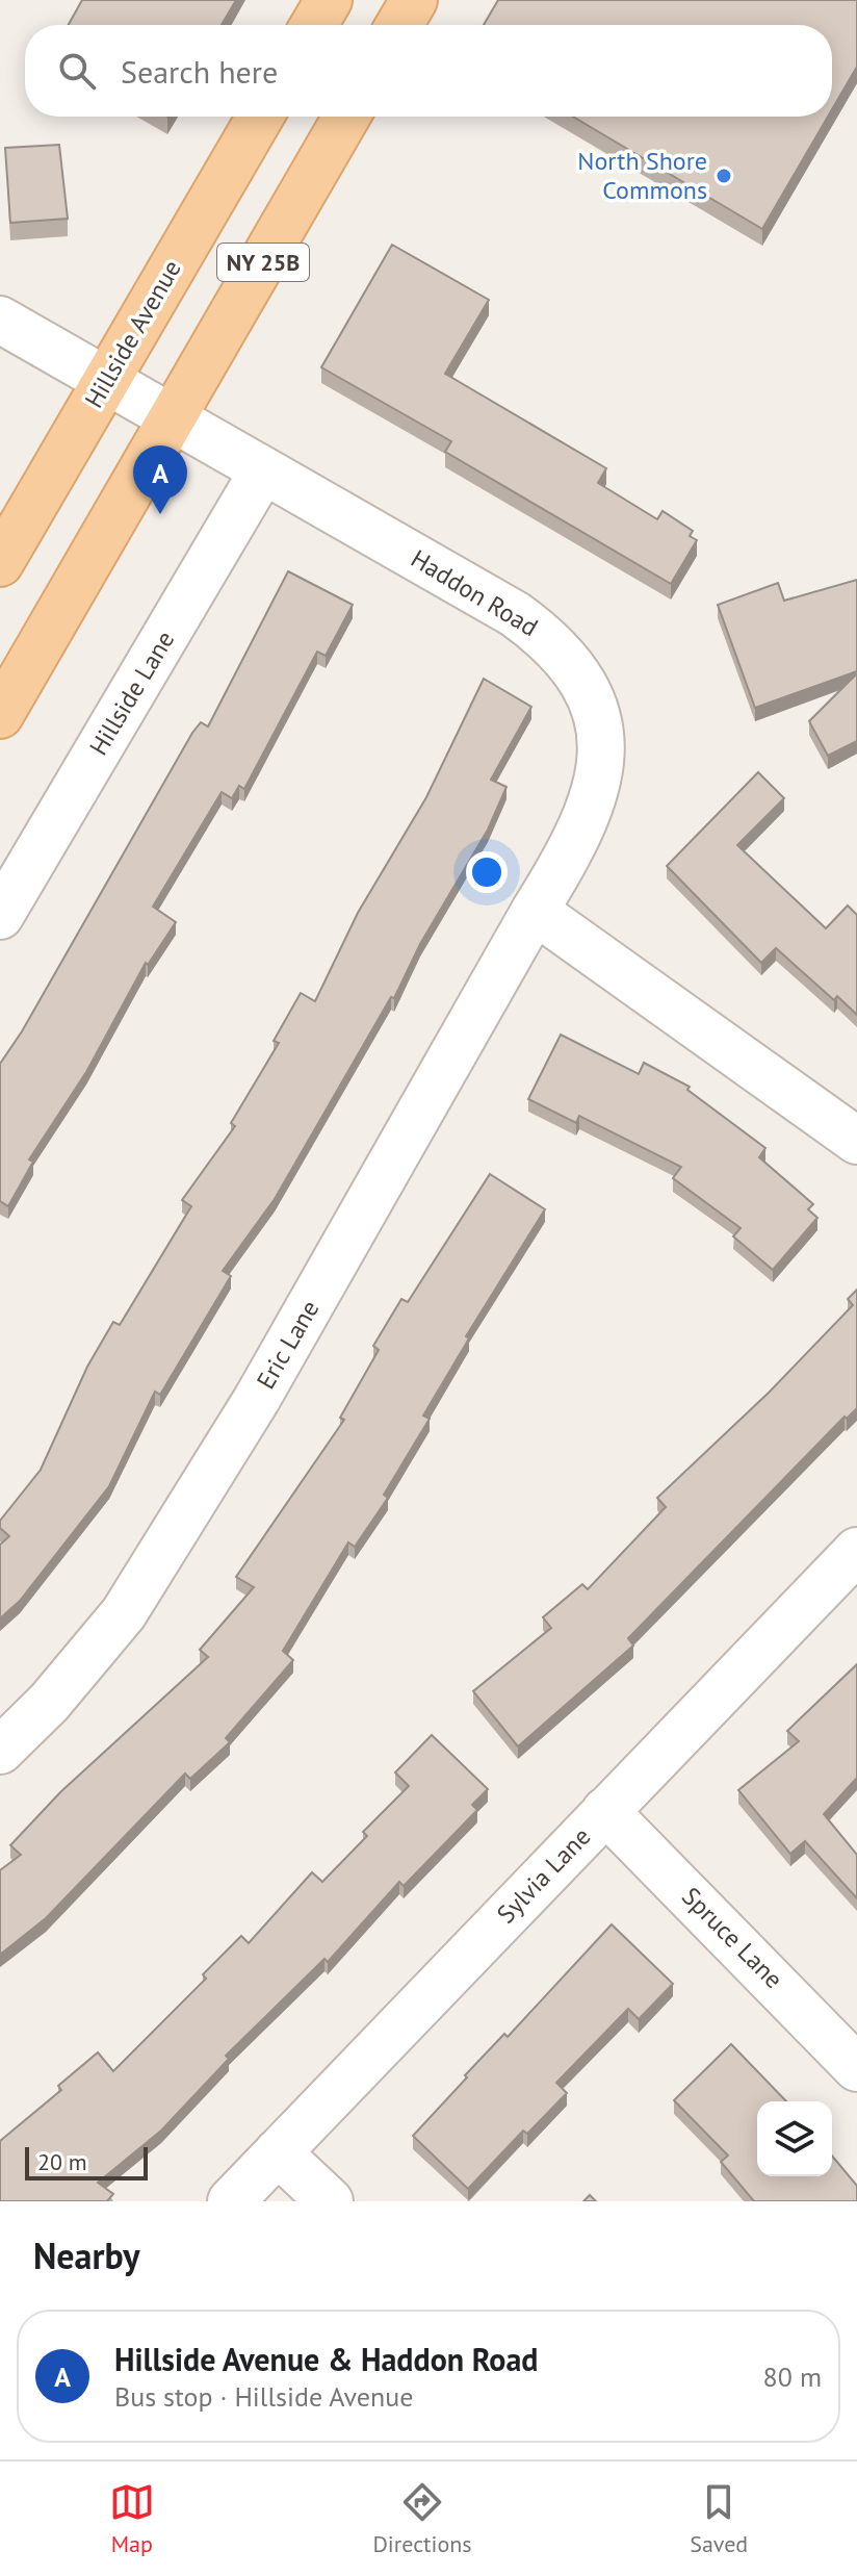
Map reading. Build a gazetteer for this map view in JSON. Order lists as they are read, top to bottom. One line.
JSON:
{"streets":{"main road":["NY 25B","Hillside Avenue"],"street":["Haddon Road","Hillside Lane","Eric Lane","Sylvia Lane","Spruce Lane"]},"crossings":[["Hillside Avenue","Haddon Road"],["Haddon Road","Hillside Lane"],["Haddon Road","Eric Lane"],["Sylvia Lane","Spruce Lane"]],"places":["North Shore Commons"],"scale_bar":"20 m","page":{"search":"Search here","pins":"A","scale":"20 m","heading":"Nearby","list":[{"mark":"A","name":"Hillside Avenue & Haddon Road","note":"Bus stop · Hillside Avenue","value":"80 m"}],"nav":["Map","Directions","Saved"]}}
